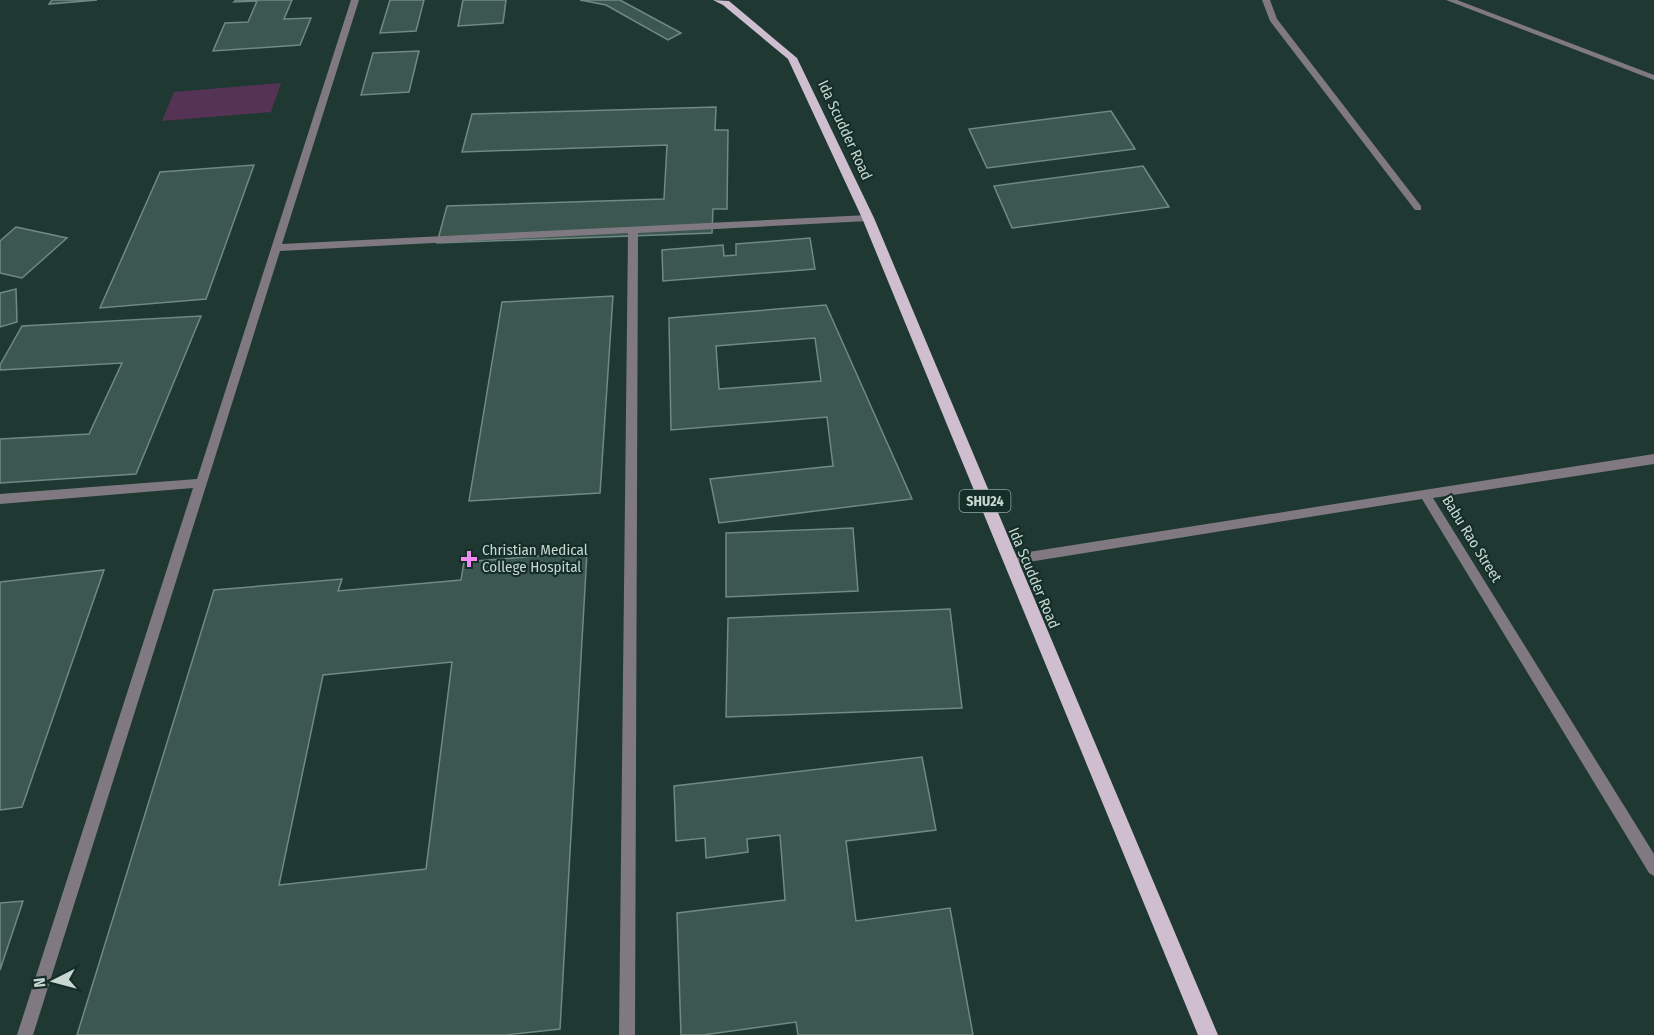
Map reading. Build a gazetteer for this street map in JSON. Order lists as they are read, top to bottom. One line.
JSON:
{"streets":{"main road":["Ida Scudder Road","SHU24"],"street":["Babu Rao Street"]},"crossings":[["Ida Scudder Road","Babu Rao Street"]],"places":{"health":["Christian Medical College Hospital"]},"north":"left"}
